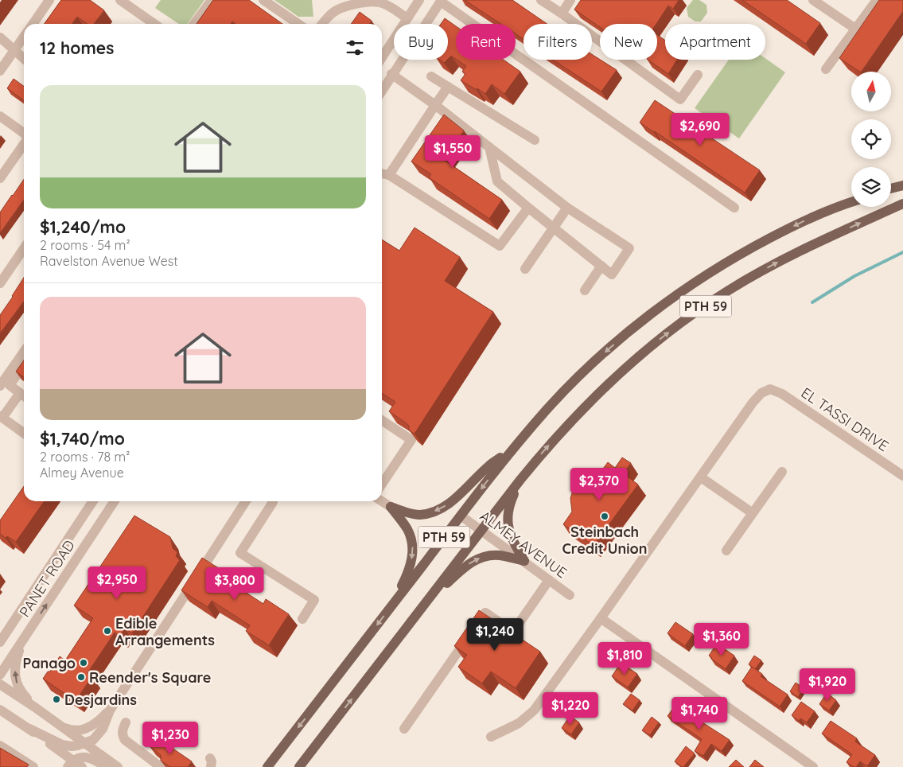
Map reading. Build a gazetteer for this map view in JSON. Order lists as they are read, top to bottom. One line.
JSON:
{"streets":{"main road":["PTH 59"],"street":["EL TASSI DRIVE","ALMEY AVENUE","PANET ROAD"]},"crossings":[["PTH 59","ALMEY AVENUE"]],"places":["Steinbach Credit Union","Edible Arrangements","Panago","Reender's Square","Desjardins"],"north":"top","page":{"chip":["Buy","Rent","Filters","New","Apartment"],"heading":"12 homes","list":[{"name":"$1,240/mo","note":"2 rooms · 54 m² · Ravelston Avenue West"},{"name":"$1,740/mo","note":"2 rooms · 78 m² · Almey Avenue"}],"price":["$2,690","$1,550","$2,370","$2,950","$3,800","$1,240","$1,360","$1,810","$1,920","$1,220","$1,740","$1,230"]}}
